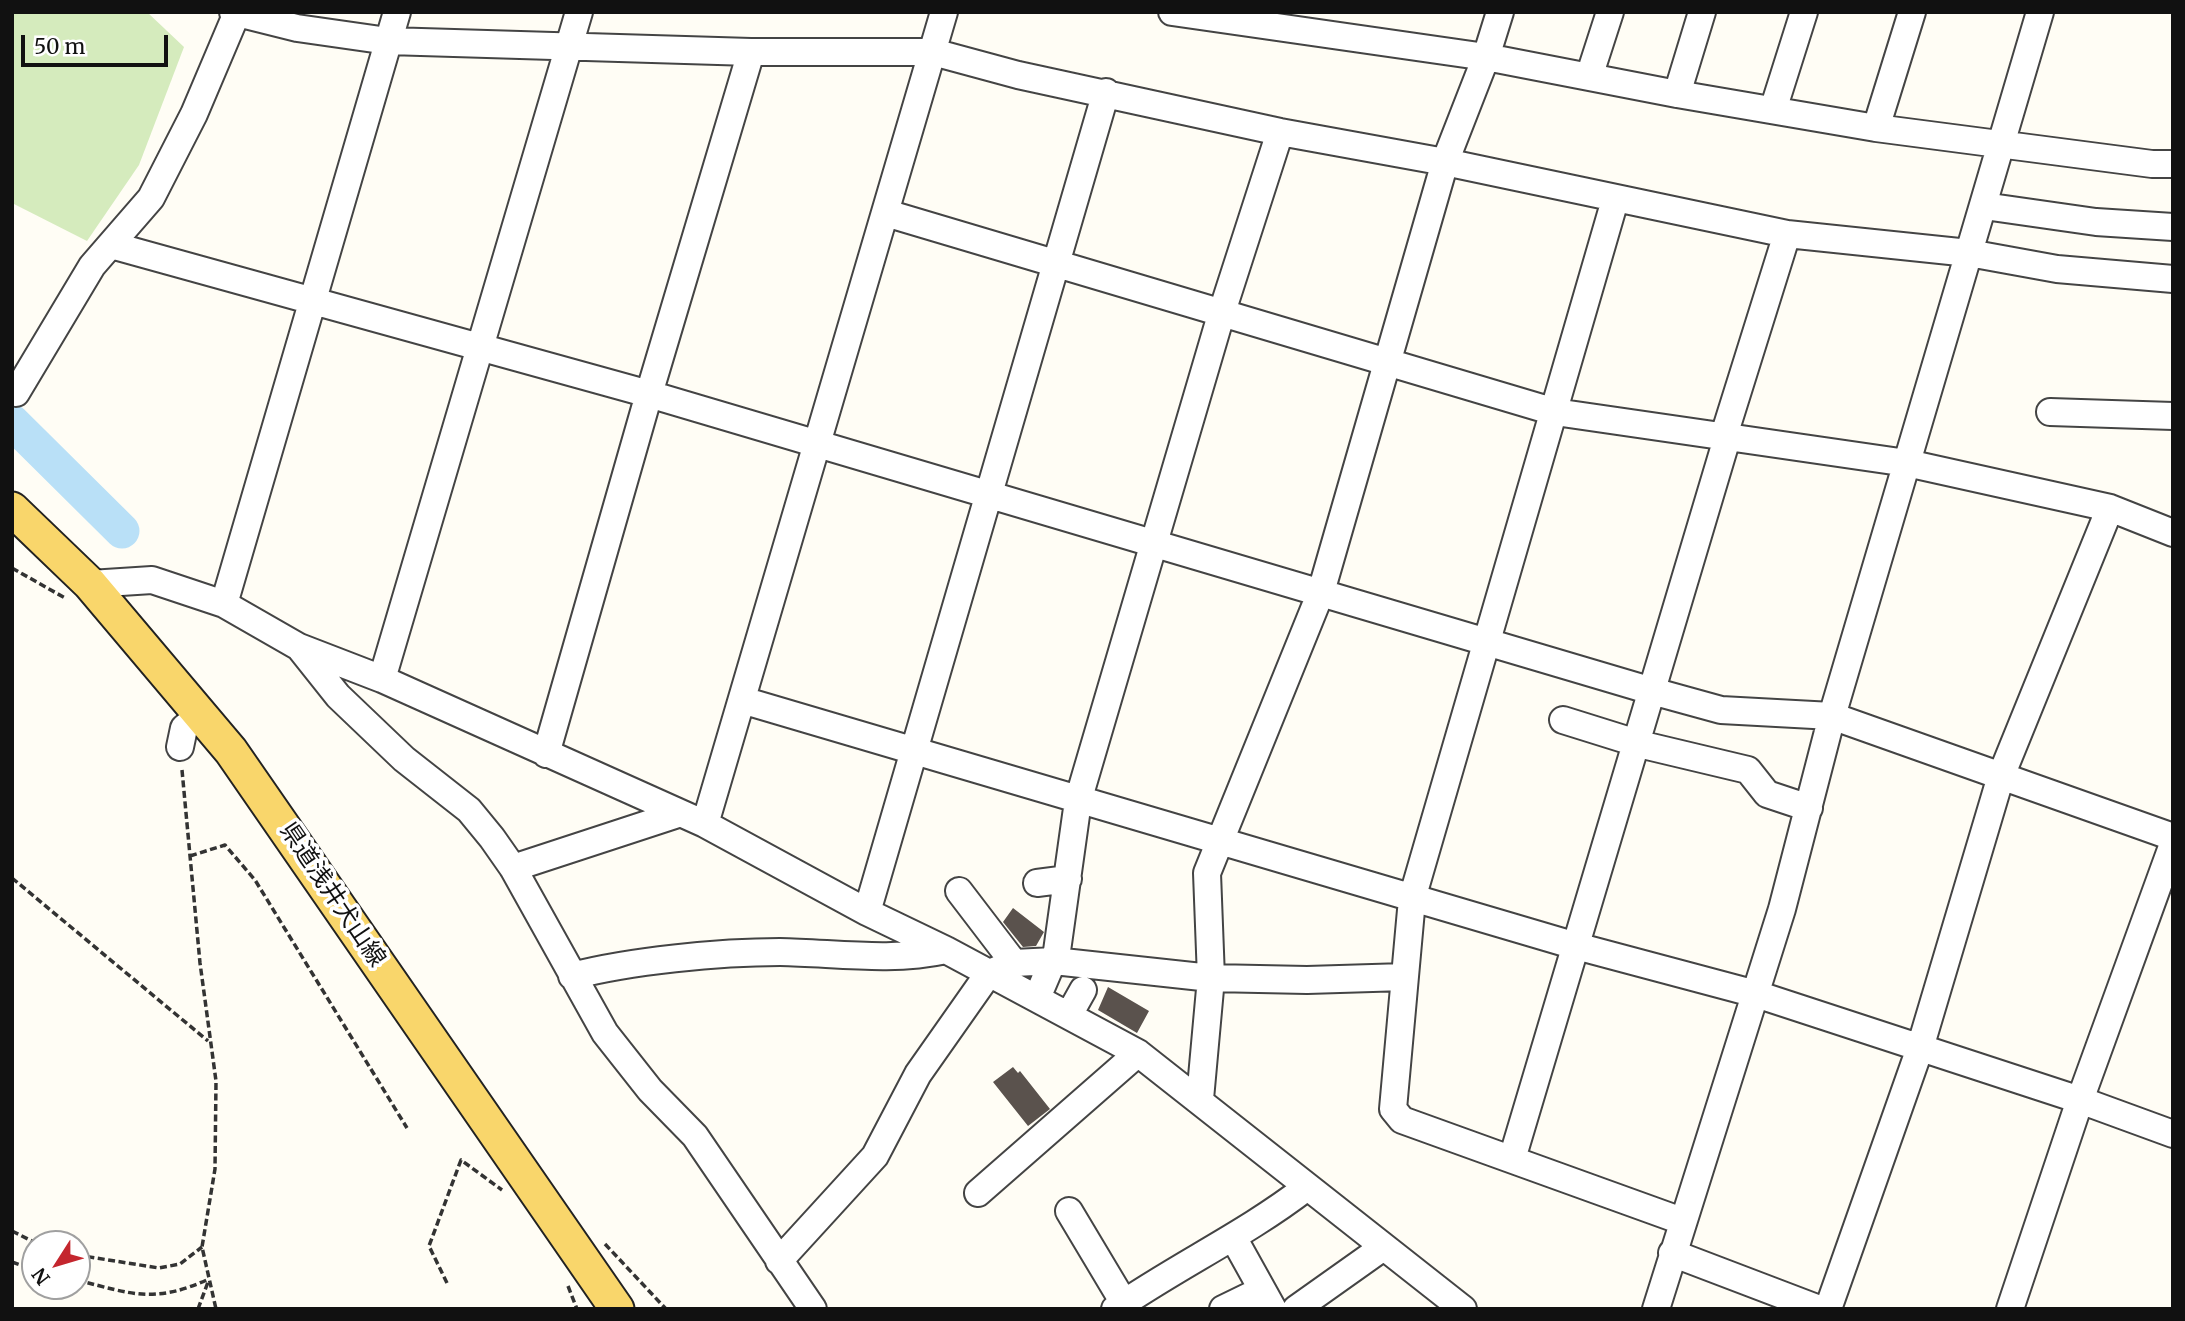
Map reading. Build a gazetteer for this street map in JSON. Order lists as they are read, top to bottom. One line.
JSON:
{"streets":{"main road":["県道浅井犬山線"]},"scale_bar":"50 m","north":"bottom left"}
